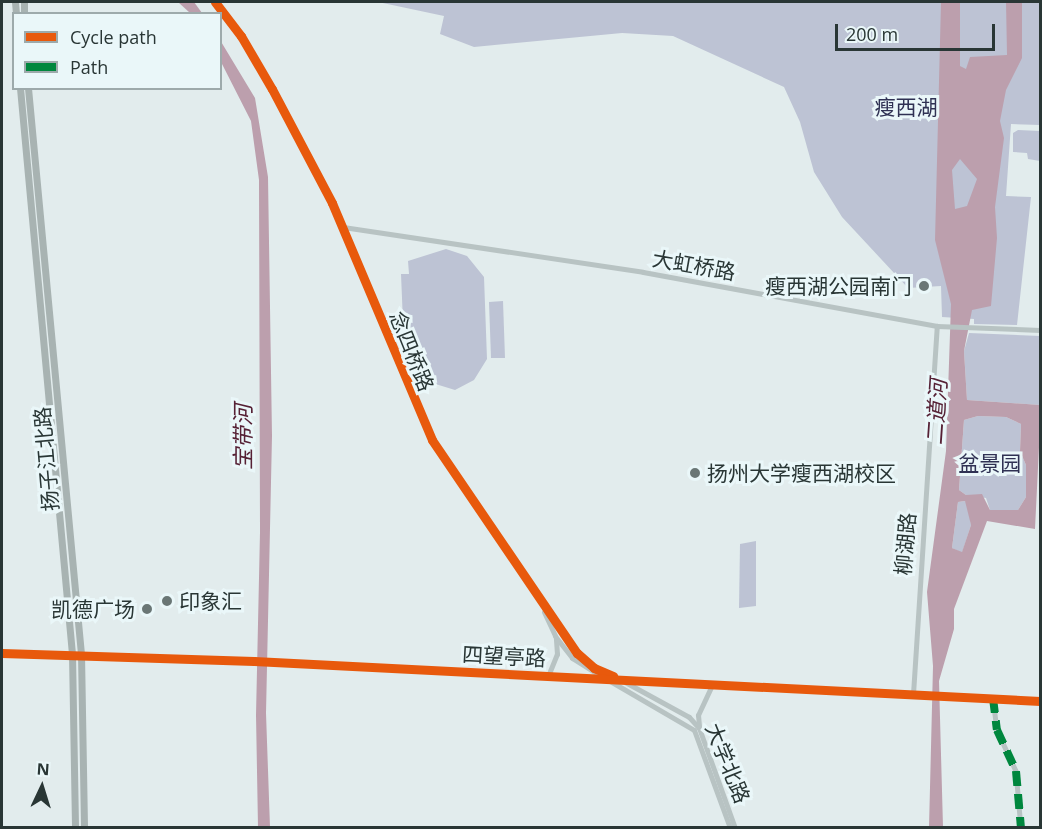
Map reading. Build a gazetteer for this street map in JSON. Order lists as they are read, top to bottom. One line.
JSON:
{"streets":{"main road":["扬子江北路"],"street":["大虹桥路","念四桥路","柳湖路","四望亭路","大学北路"]},"crossings":[["大虹桥路","念四桥路"],["大虹桥路","柳湖路"],["念四桥路","四望亭路"],["念四桥路","大学北路"],["扬子江北路","四望亭路"],["柳湖路","四望亭路"],["四望亭路","大学北路"]],"water":["二道河","宝带河"],"parks":["瘦西湖","盆景园"],"places":["瘦西湖公园南门","扬州大学瘦西湖校区","印象汇","凯德广场"],"legend":["Cycle path","Path"],"scale_bar":"200 m","north":"top"}
